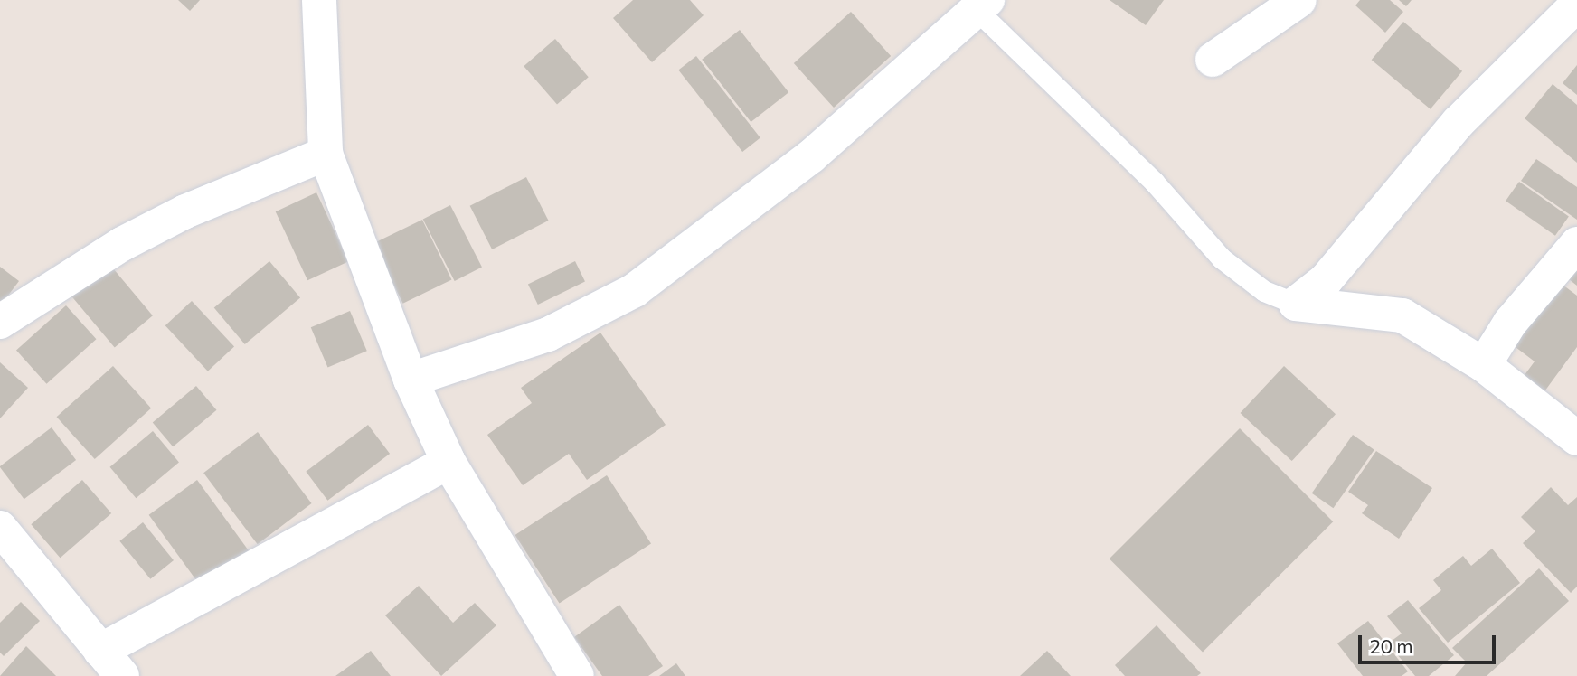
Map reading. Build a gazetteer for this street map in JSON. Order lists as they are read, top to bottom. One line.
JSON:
{"scale_bar":"20 m"}
